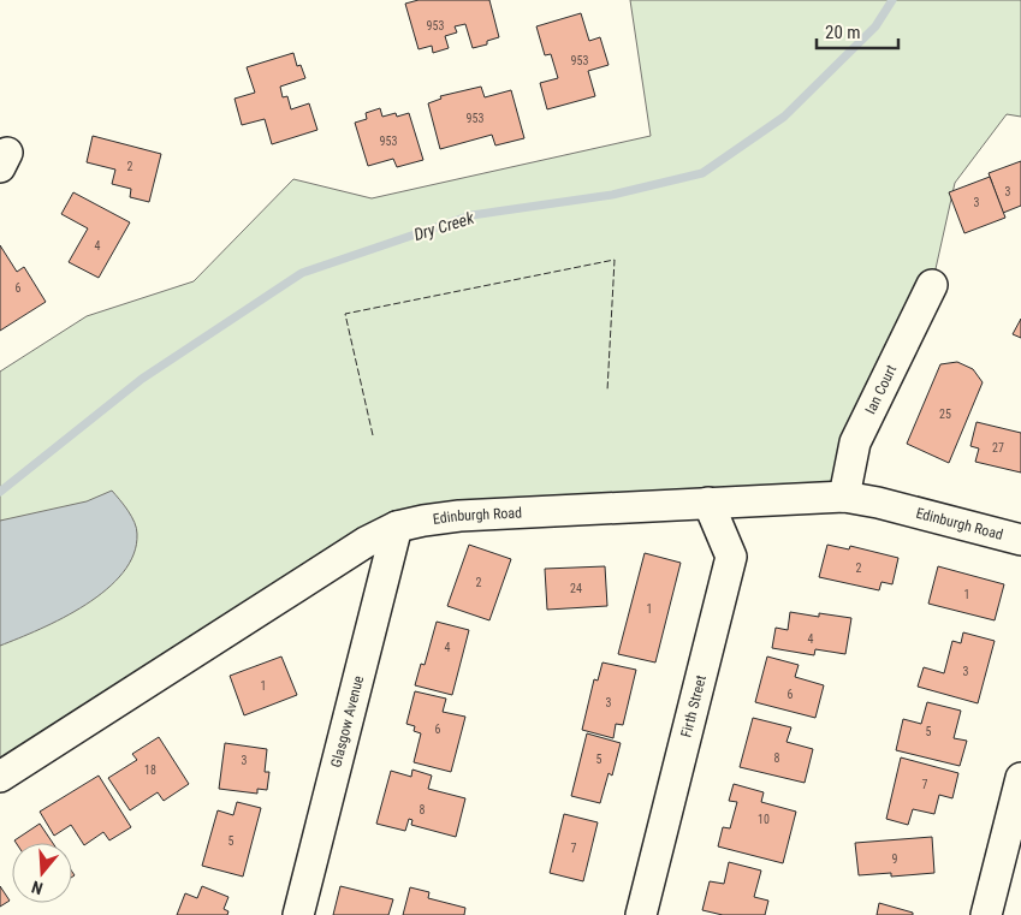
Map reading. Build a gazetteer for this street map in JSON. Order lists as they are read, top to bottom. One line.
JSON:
{"streets":{"street":["Ian Court","Edinburgh Road","Firth Street","Glasgow Avenue"]},"crossings":[["Ian Court","Edinburgh Road"],["Edinburgh Road","Firth Street"],["Edinburgh Road","Glasgow Avenue"]],"water":["Dry Creek"],"house_numbers":["953","953","953","953","2","3","3","4","6","25","27","2","2","24","1","1","4","4","3","1","6","3","6","5","8","5","3","18","7","8","10","5","7","9"],"scale_bar":"20 m","north":"bottom"}
